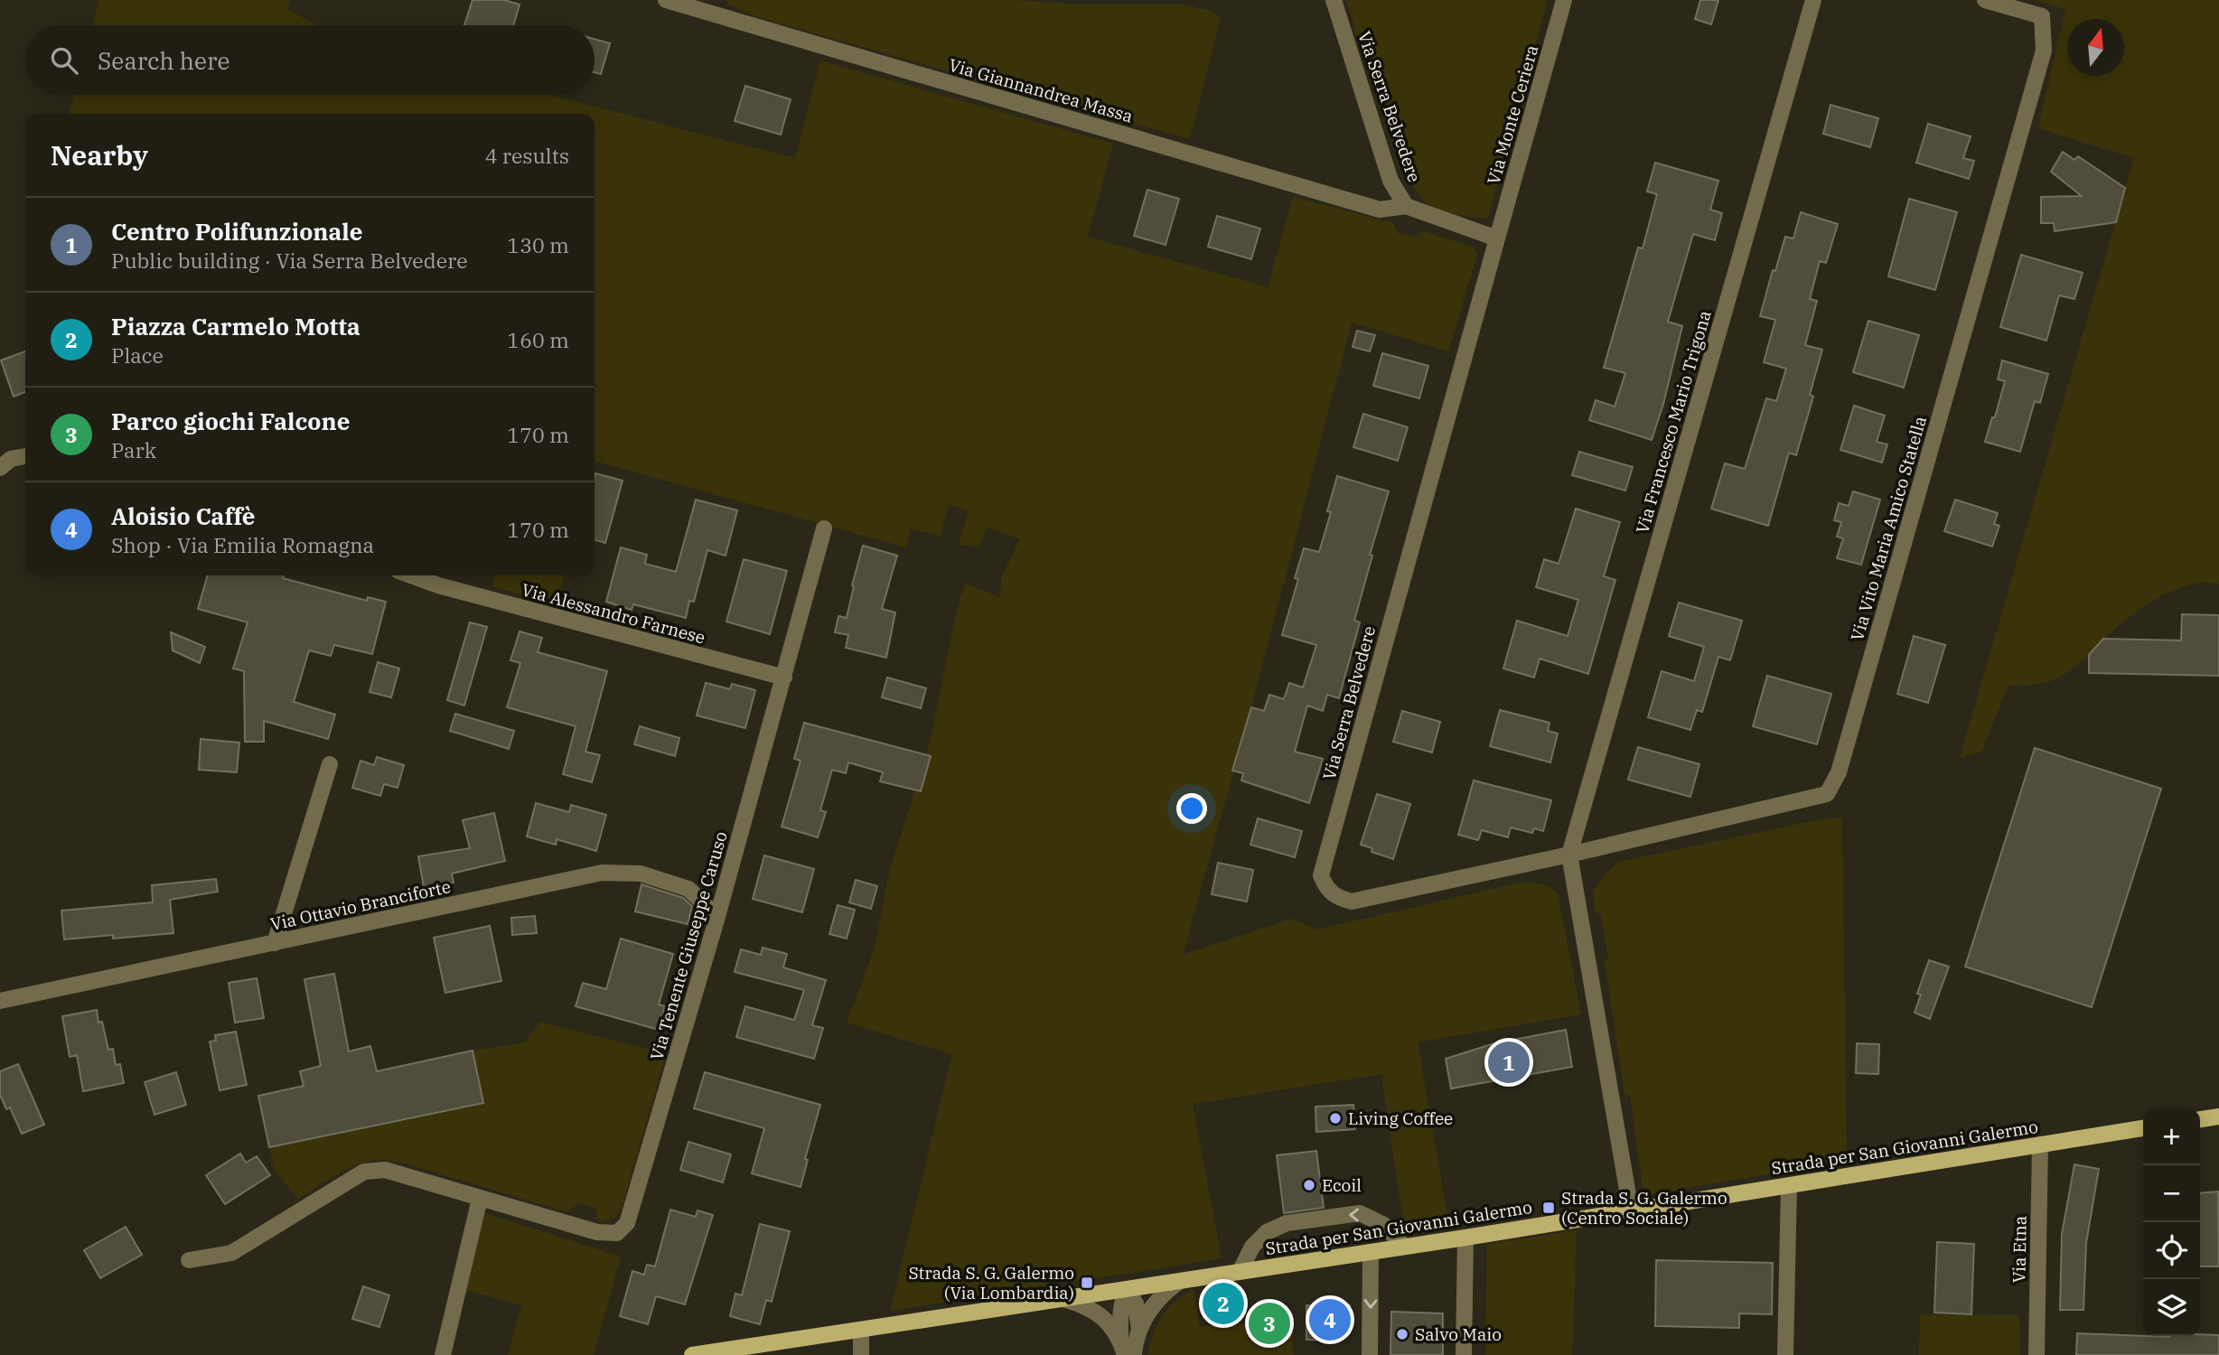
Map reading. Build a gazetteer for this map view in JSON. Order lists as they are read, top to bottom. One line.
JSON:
{"streets":{"main road":["Strada per San Giovanni Galermo"],"street":["Via Giannandrea Massa","Via Serra Belvedere","Via Monte Ceriera","Via Francesco Mario Trigona","Via Vito Maria Amico Statella","Via Alessandro Farnese","Via Ottavio Branciforte","Via Tenente Giuseppe Caruso","Via Etna"]},"crossings":[["Via Giannandrea Massa","Via Serra Belvedere"],["Via Serra Belvedere","Via Monte Ceriera"],["Via Serra Belvedere","Via Francesco Mario Trigona"],["Via Serra Belvedere","Via Vito Maria Amico Statella"],["Via Francesco Mario Trigona","Via Vito Maria Amico Statella"],["Via Alessandro Farnese","Via Tenente Giuseppe Caruso"],["Via Ottavio Branciforte","Via Tenente Giuseppe Caruso"],["Strada per San Giovanni Galermo","Via Etna"]],"places":{"other":["Living Coffee","Ecoil","Salvo Maio"],"transit":["Strada S. G. Galermo (Centro Sociale)","Strada S. G. Galermo (Via Lombardia)"]},"north":"top","page":{"search":"Search here","heading":["Nearby","4 results"],"list":[{"mark":"1","name":"Centro Polifunzionale","note":"Public building · Via Serra Belvedere","value":"130 m"},{"mark":"2","name":"Piazza Carmelo Motta","note":"Place","value":"160 m"},{"mark":"3","name":"Parco giochi Falcone","note":"Park","value":"170 m"},{"mark":"4","name":"Aloisio Caffè","note":"Shop · Via Emilia Romagna","value":"170 m"}],"pins":["1","2","4","3"],"map_buttons":["+","−"]}}
